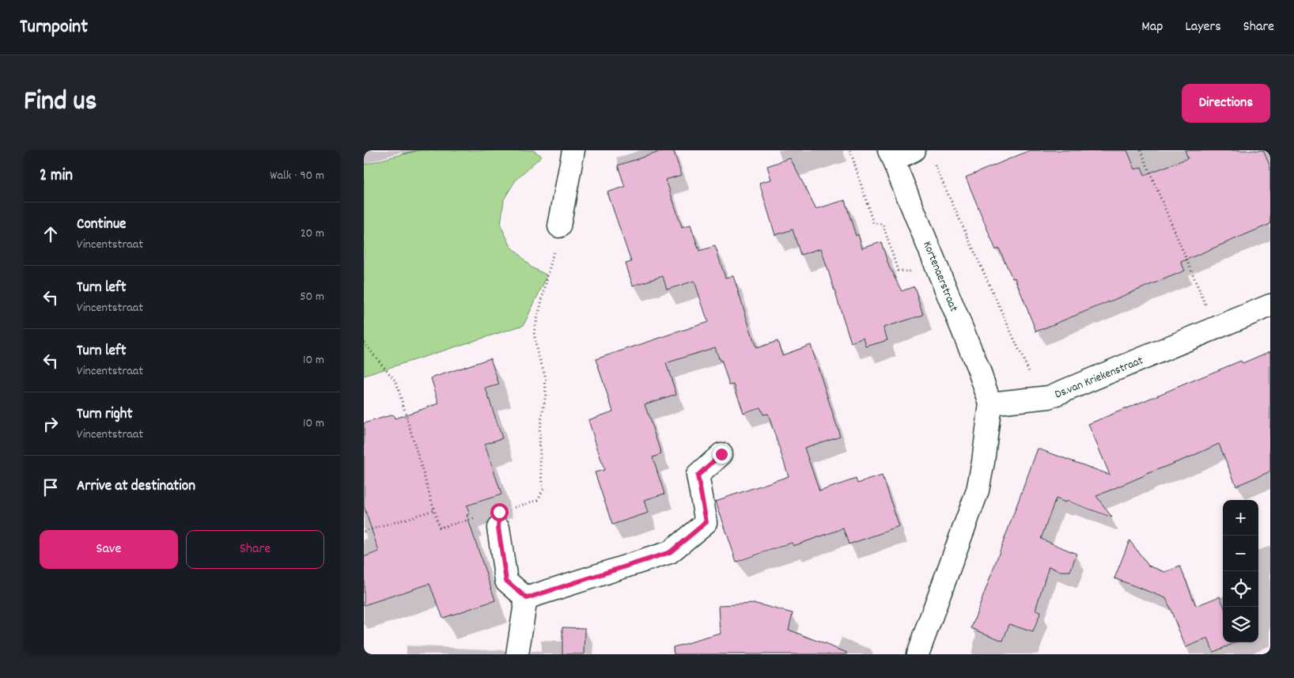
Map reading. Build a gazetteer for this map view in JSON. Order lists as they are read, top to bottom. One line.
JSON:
{"streets":{"street":["Kortenaerstraat","Ds.van Kriekenstraat"]},"crossings":[["Kortenaerstraat","Ds.van Kriekenstraat"]],"page":{"header":"Turnpoint","nav":["Map","Layers","Share"],"title":"Find us","buttons":["Directions",["Save","Share"]],"heading":["2 min","Walk · 90 m"],"list":[["Continue","Vincentstraat","20 m"],["Turn left","Vincentstraat","50 m"],["Turn left","Vincentstraat","10 m"],["Turn right","Vincentstraat","10 m"],"Arrive at destination"],"map_buttons":["+","−"]}}
